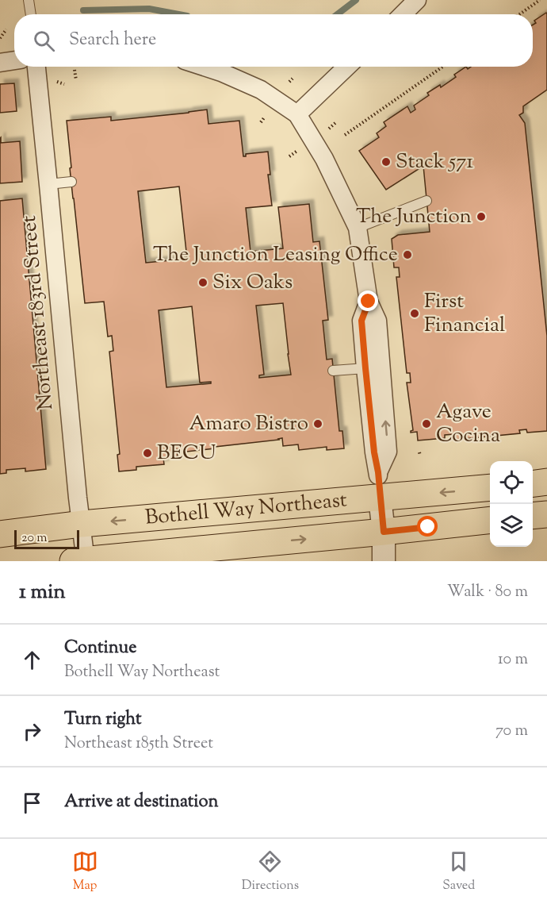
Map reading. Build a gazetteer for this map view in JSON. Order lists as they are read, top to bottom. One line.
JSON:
{"streets":{"main road":["Bothell Way Northeast"],"street":["Northeast 183rd Street"]},"crossings":[["Northeast 183rd Street","Bothell Way Northeast"]],"places":["Stack 571","The Junction","The Junction Leasing Office","Six Oaks","First Financial","Amaro Bistro","Agave Cocina","BECU"],"scale_bar":"20 m","page":{"search":"Search here","scale":"20 m","heading":["1 min","Walk · 80 m"],"list":[["Continue","Bothell Way Northeast","10 m"],["Turn right","Northeast 185th Street","70 m"],"Arrive at destination"],"nav":["Map","Directions","Saved"]}}
